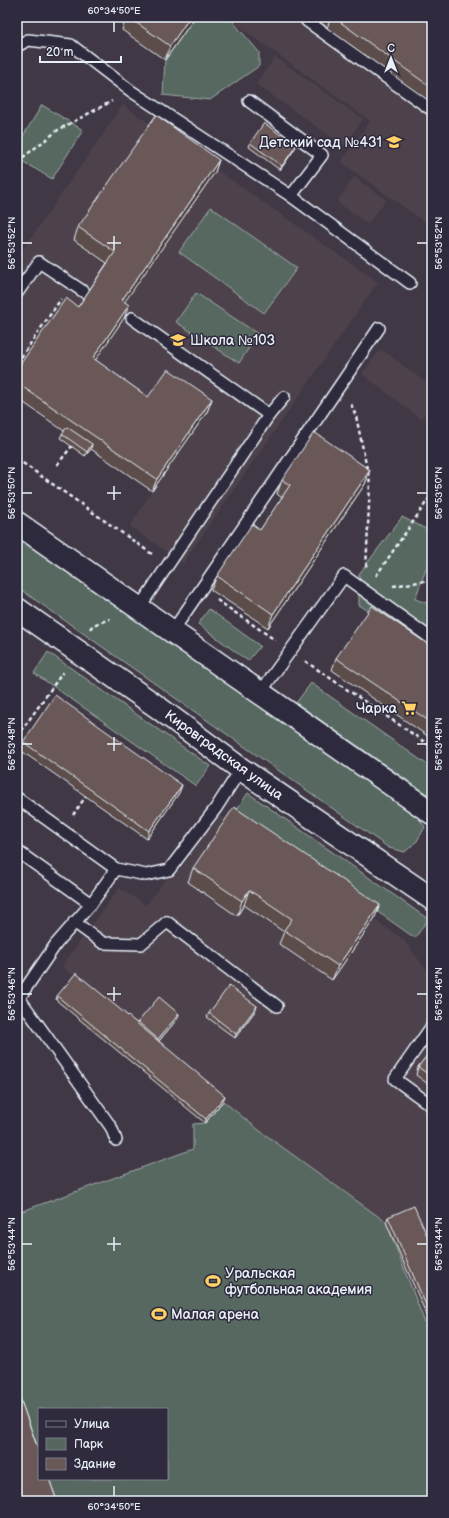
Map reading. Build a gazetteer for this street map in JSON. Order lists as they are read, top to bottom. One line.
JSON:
{"streets":{"main road":["Кировградская улица"]},"places":{"school or university":["Детский сад №431","Школа №103"],"supermarket":["Чарка"],"sports":["Уральская футбольная академия","Малая арена"]},"legend":["Улица","Парк","Здание"],"scale_bar":"20 m","north":"top","coordinates":["60°34'50\"E","56°53'52\"N","56°53'50\"N","56°53'48\"N","56°53'46\"N","56°53'44\"N"]}
